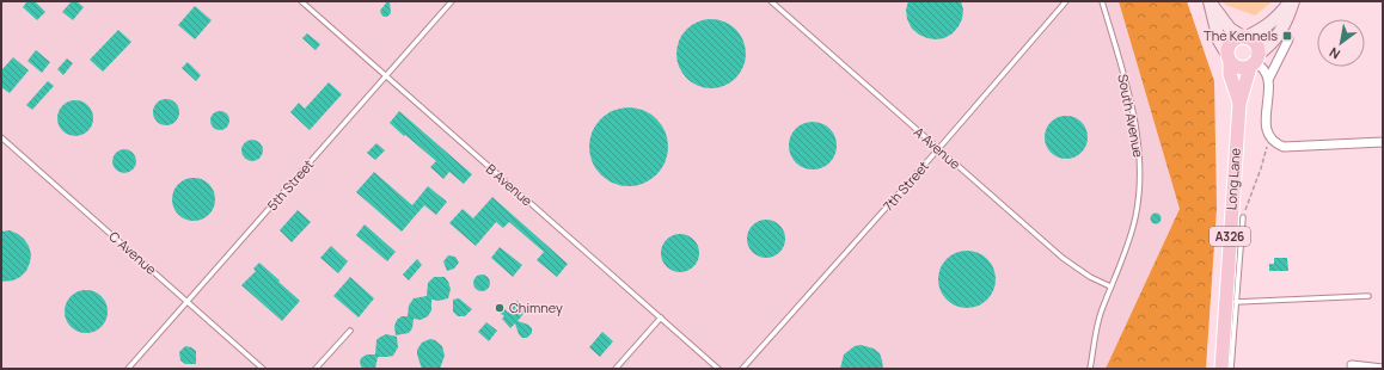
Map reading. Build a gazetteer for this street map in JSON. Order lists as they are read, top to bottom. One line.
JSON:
{"streets":{"main road":["Long Lane","A326"],"lane":["South Avenue","A Avenue","5th Street","B Avenue","7th Street","C Avenue"]},"crossings":[["South Avenue","A Avenue"],["A Avenue","7th Street"],["5th Street","B Avenue"],["5th Street","C Avenue"]],"places":{"transit":["The Kennels"],"other":["Chimney"]},"north":"bottom left"}
